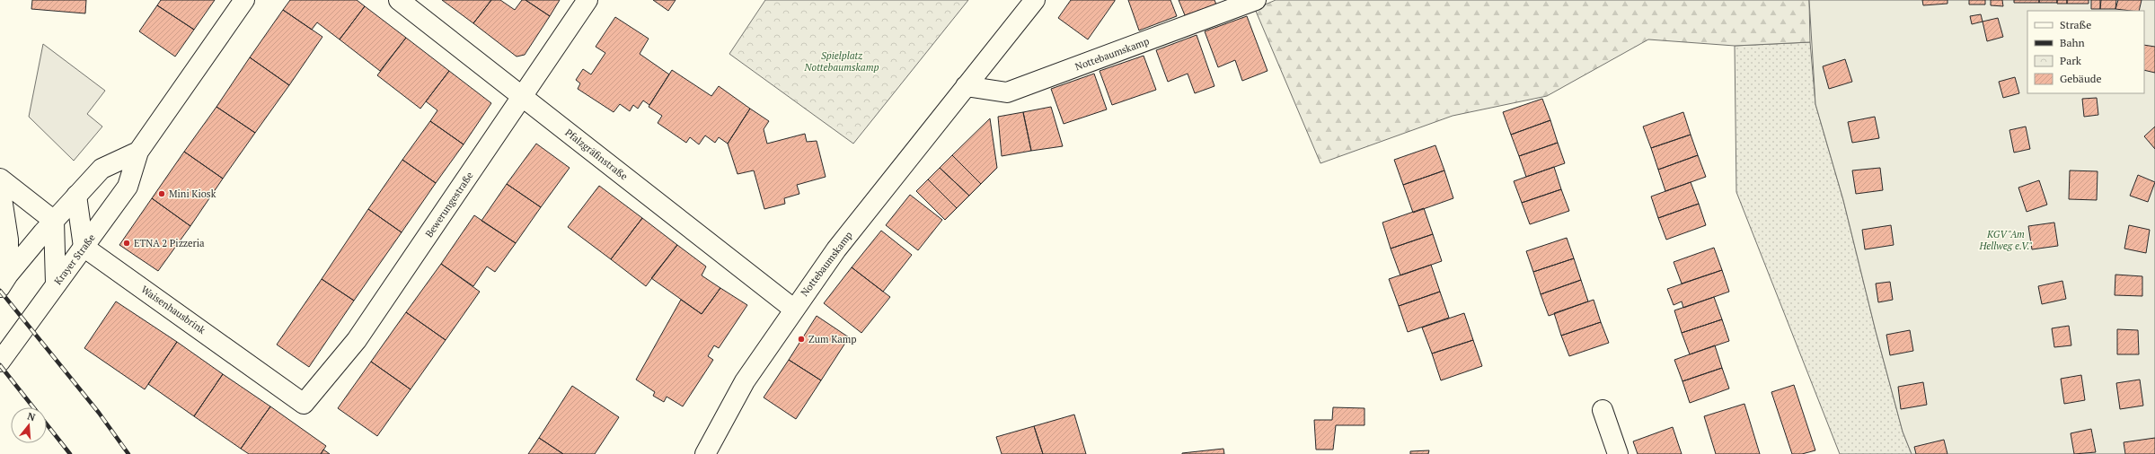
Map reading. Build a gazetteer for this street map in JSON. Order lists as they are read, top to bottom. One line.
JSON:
{"streets":{"street":["Nottebaumskamp","Pfalzgräfinstraße","Bewerungestraße","Krayer Straße","Waisenhausbrink"]},"crossings":[["Nottebaumskamp","Pfalzgräfinstraße"],["Pfalzgräfinstraße","Bewerungestraße"],["Bewerungestraße","Waisenhausbrink"],["Krayer Straße","Waisenhausbrink"]],"parks":["Spielplatz Nottebaumskamp","KGV \"Am Hellweg e.V.\""],"places":["Mini Kiosk","ETNA 2 Pizzeria","Zum Kamp"],"legend":["Straße","Bahn","Park","Gebäude"],"north":"top"}
